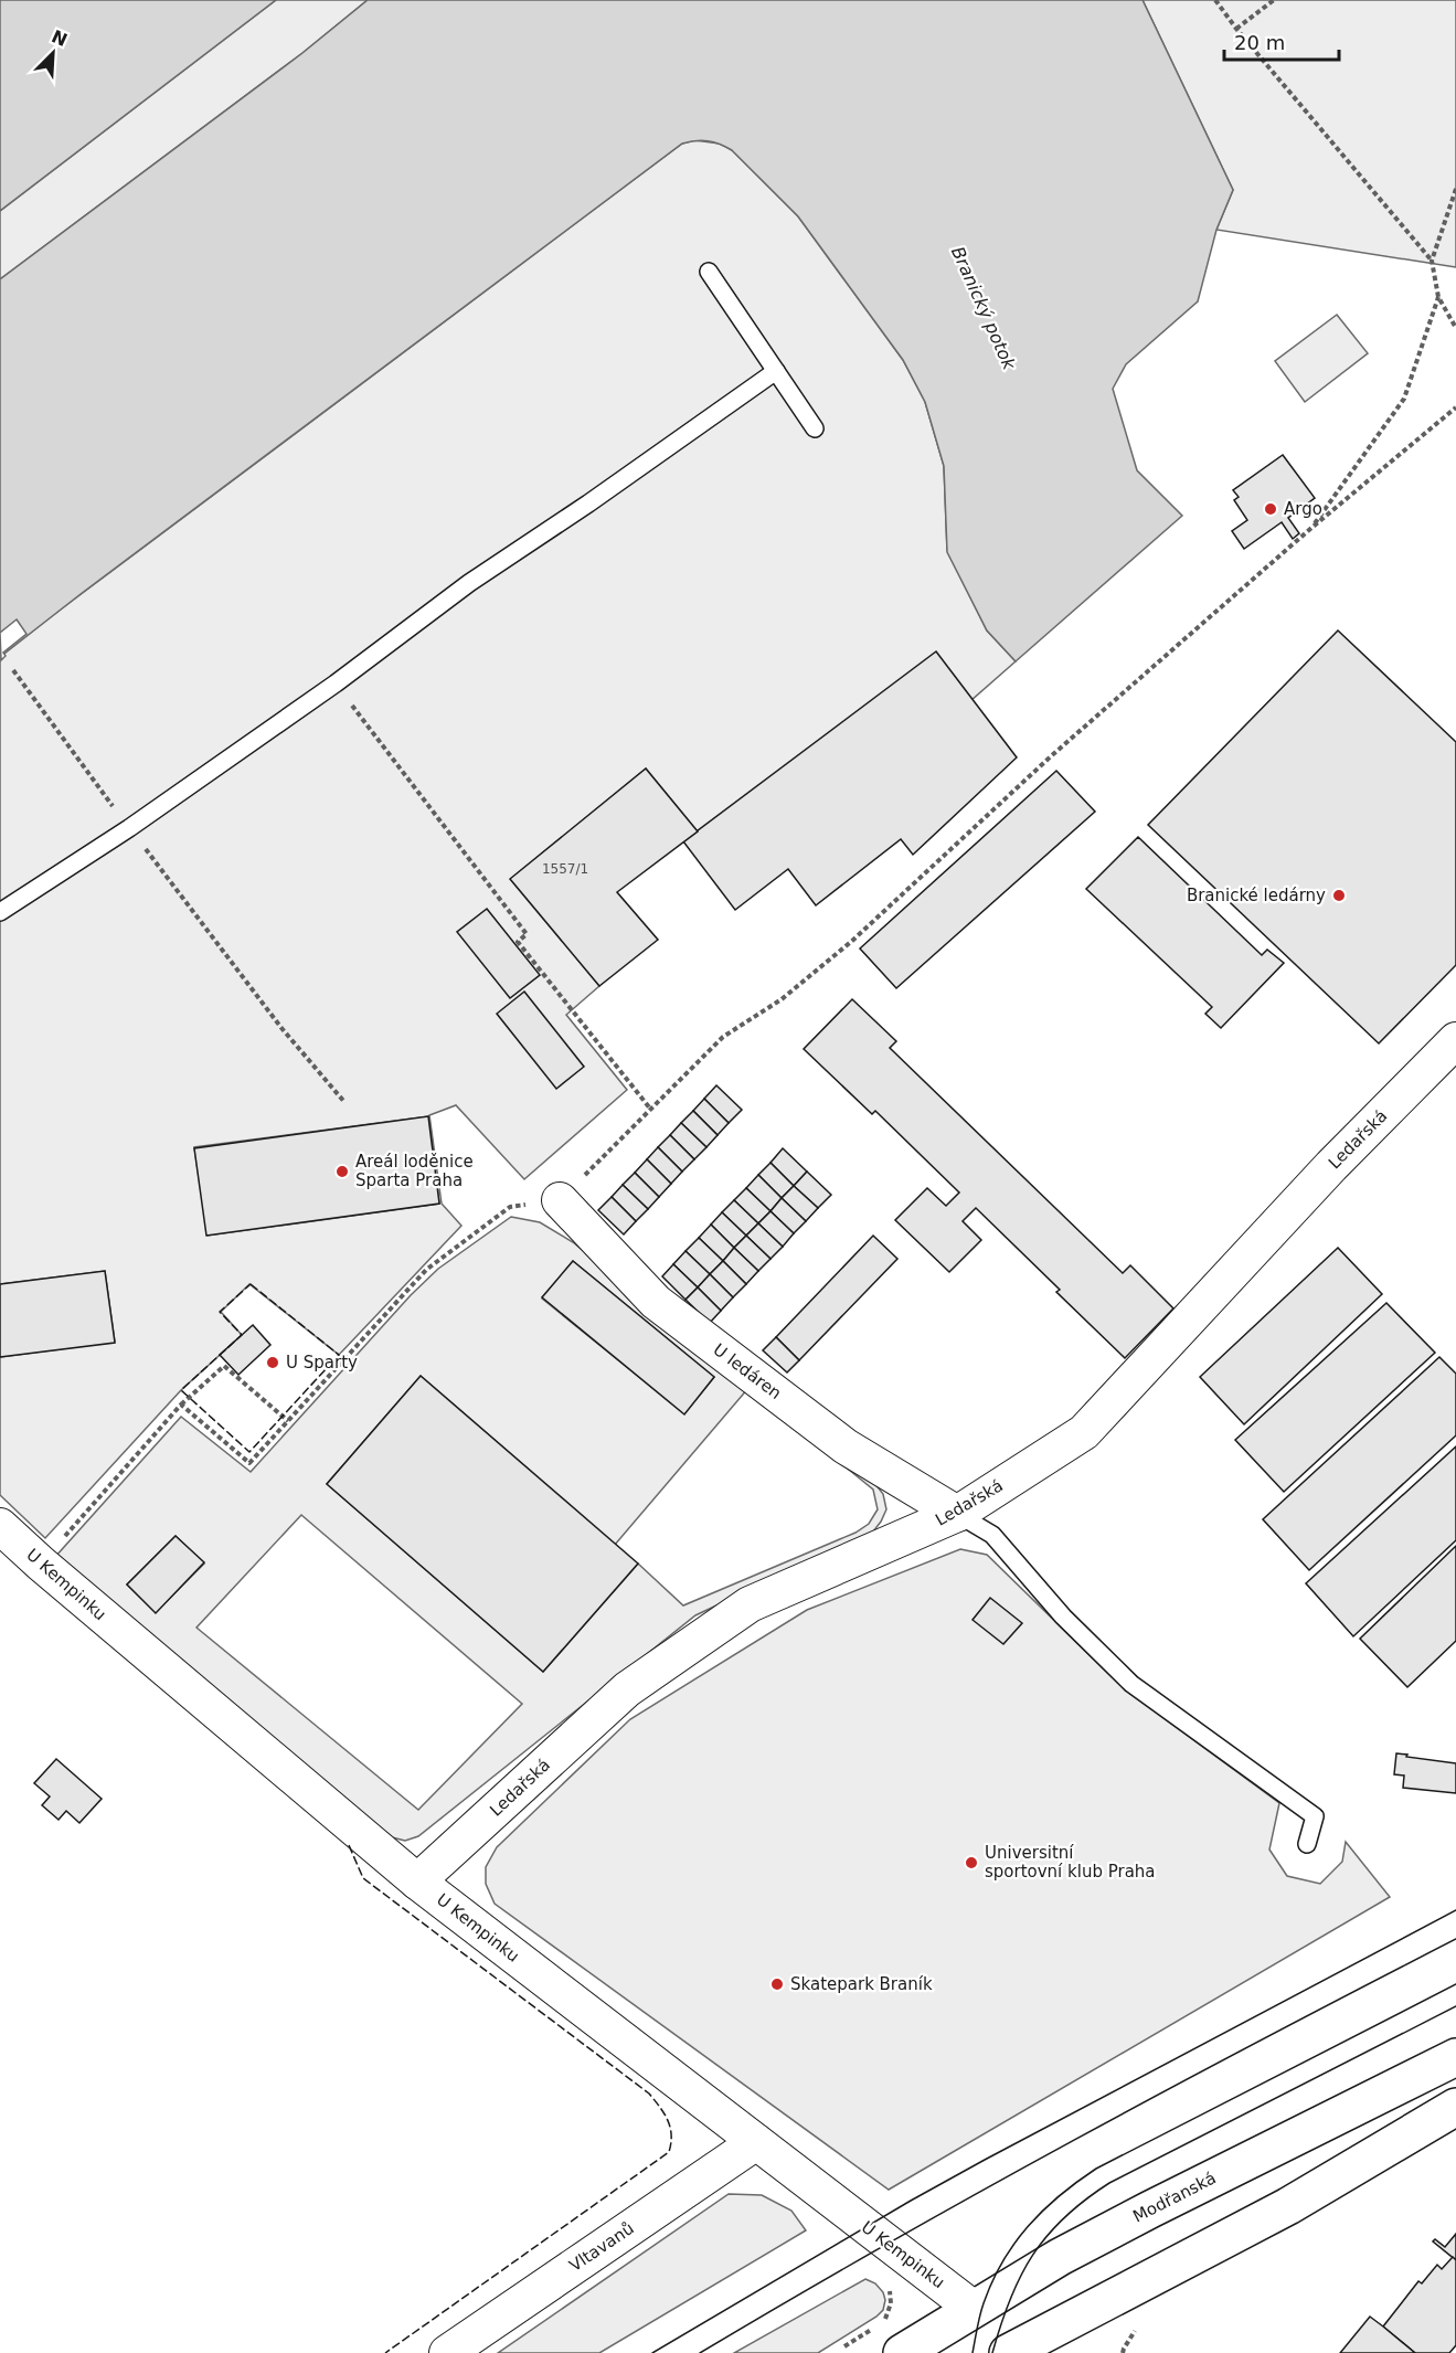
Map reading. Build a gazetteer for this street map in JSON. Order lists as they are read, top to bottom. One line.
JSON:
{"streets":{"main road":["Modřanská"],"street":["Ledařská","U ledáren","U Kempinku","Vltavanů"]},"crossings":[["Ledařská","U ledáren"],["Ledařská","U Kempinku"],["U Kempinku","Modřanská"],["U Kempinku","Vltavanů"]],"water":["Branický potok"],"places":["Argo","Branické ledárny","Areál loděnice Sparta Praha","U Sparty","Universitní sportovní klub Praha","Skatepark Braník"],"house_numbers":["1557/1"],"scale_bar":"20 m","north":"top right"}
